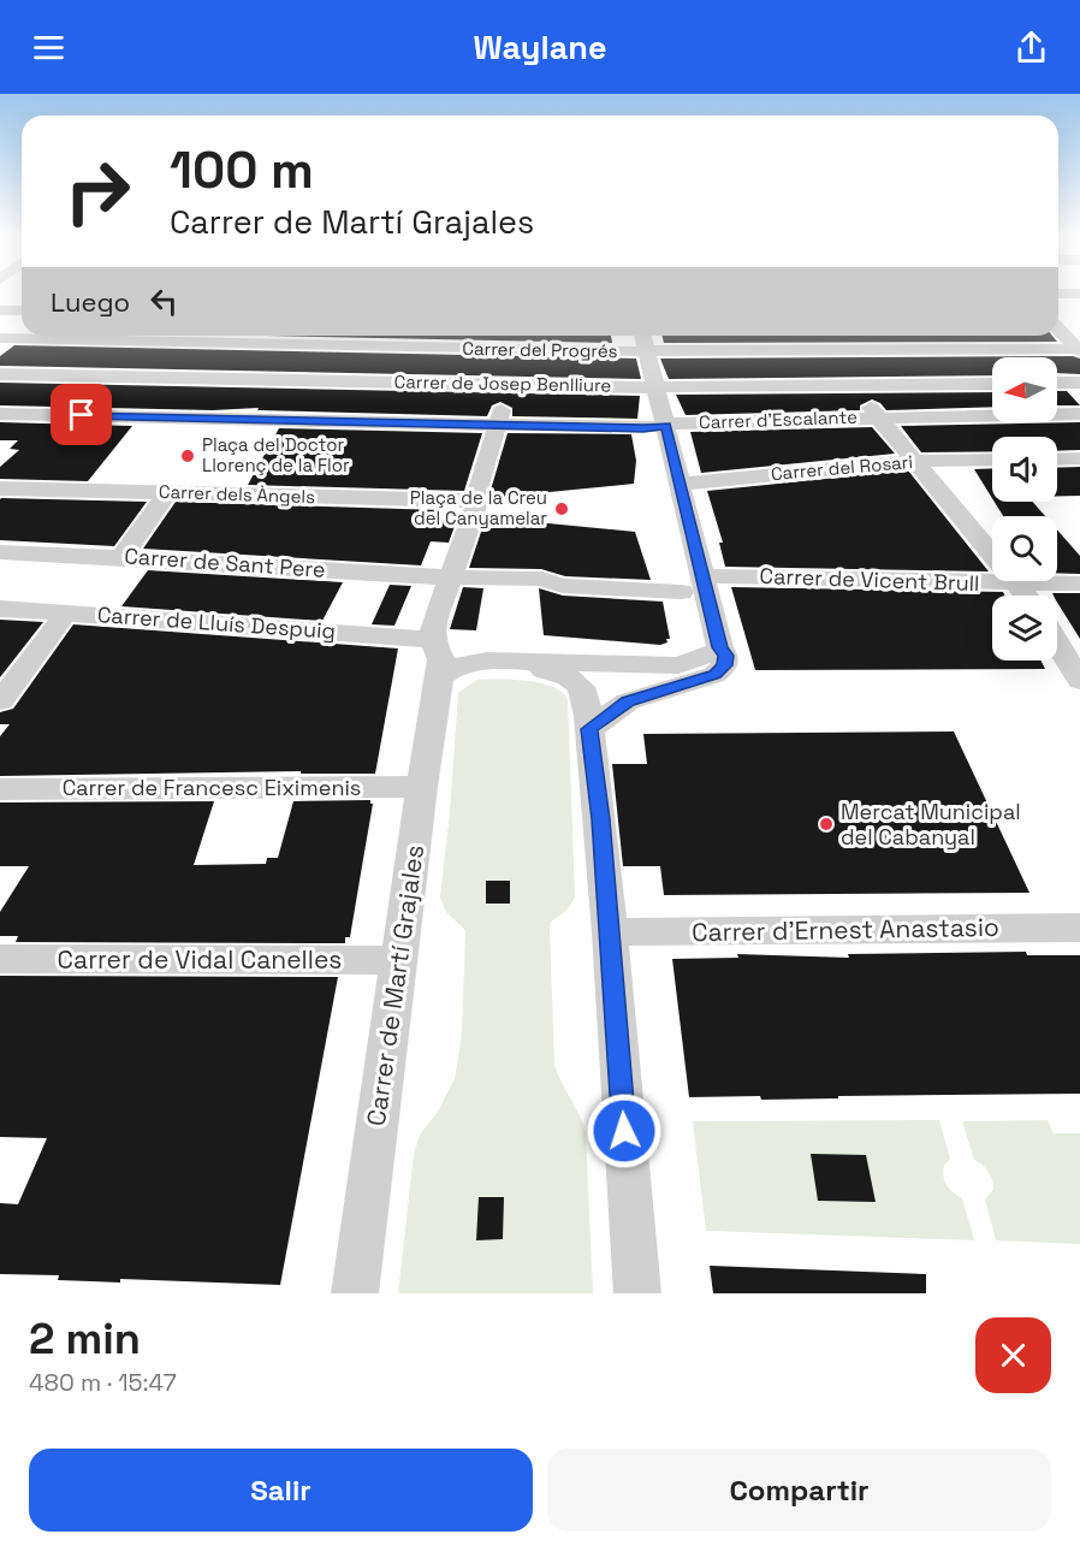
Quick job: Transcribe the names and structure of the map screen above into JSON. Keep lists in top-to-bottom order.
{
  "streets": {
    "street": [
      "Carrer del Progrés",
      "Carrer de Josep Benlliure",
      "Carrer d'Escalante",
      "Carrer del Rosari",
      "Carrer dels Àngels",
      "Carrer de Sant Pere",
      "Carrer de Vicent Brull",
      "Carrer de Lluís Despuig",
      "Carrer de Francesc Eiximenis",
      "Carrer d'Ernest Anastasio",
      "Carrer de Vidal Canelles",
      "Carrer de Martí Grajales"
    ]
  },
  "crossings": [
    ["Carrer de Lluís Despuig", "Carrer de Martí Grajales"],
    ["Carrer de Francesc Eiximenis", "Carrer de Martí Grajales"],
    ["Carrer de Vidal Canelles", "Carrer de Martí Grajales"]
  ],
  "places": ["Plaça del Doctor Llorenç de la Flor", "Plaça de la Creu del Canyamelar", "Mercat Municipal del Cabanyal"],
  "north": "left",
  "page": {
    "header": "Waylane",
    "turn": ["100 m", "Carrer de Martí Grajales"],
    "then": "Luego",
    "heading": ["2 min", "480 m · 15:47"],
    "buttons": ["Salir", "Compartir"]
  }
}
